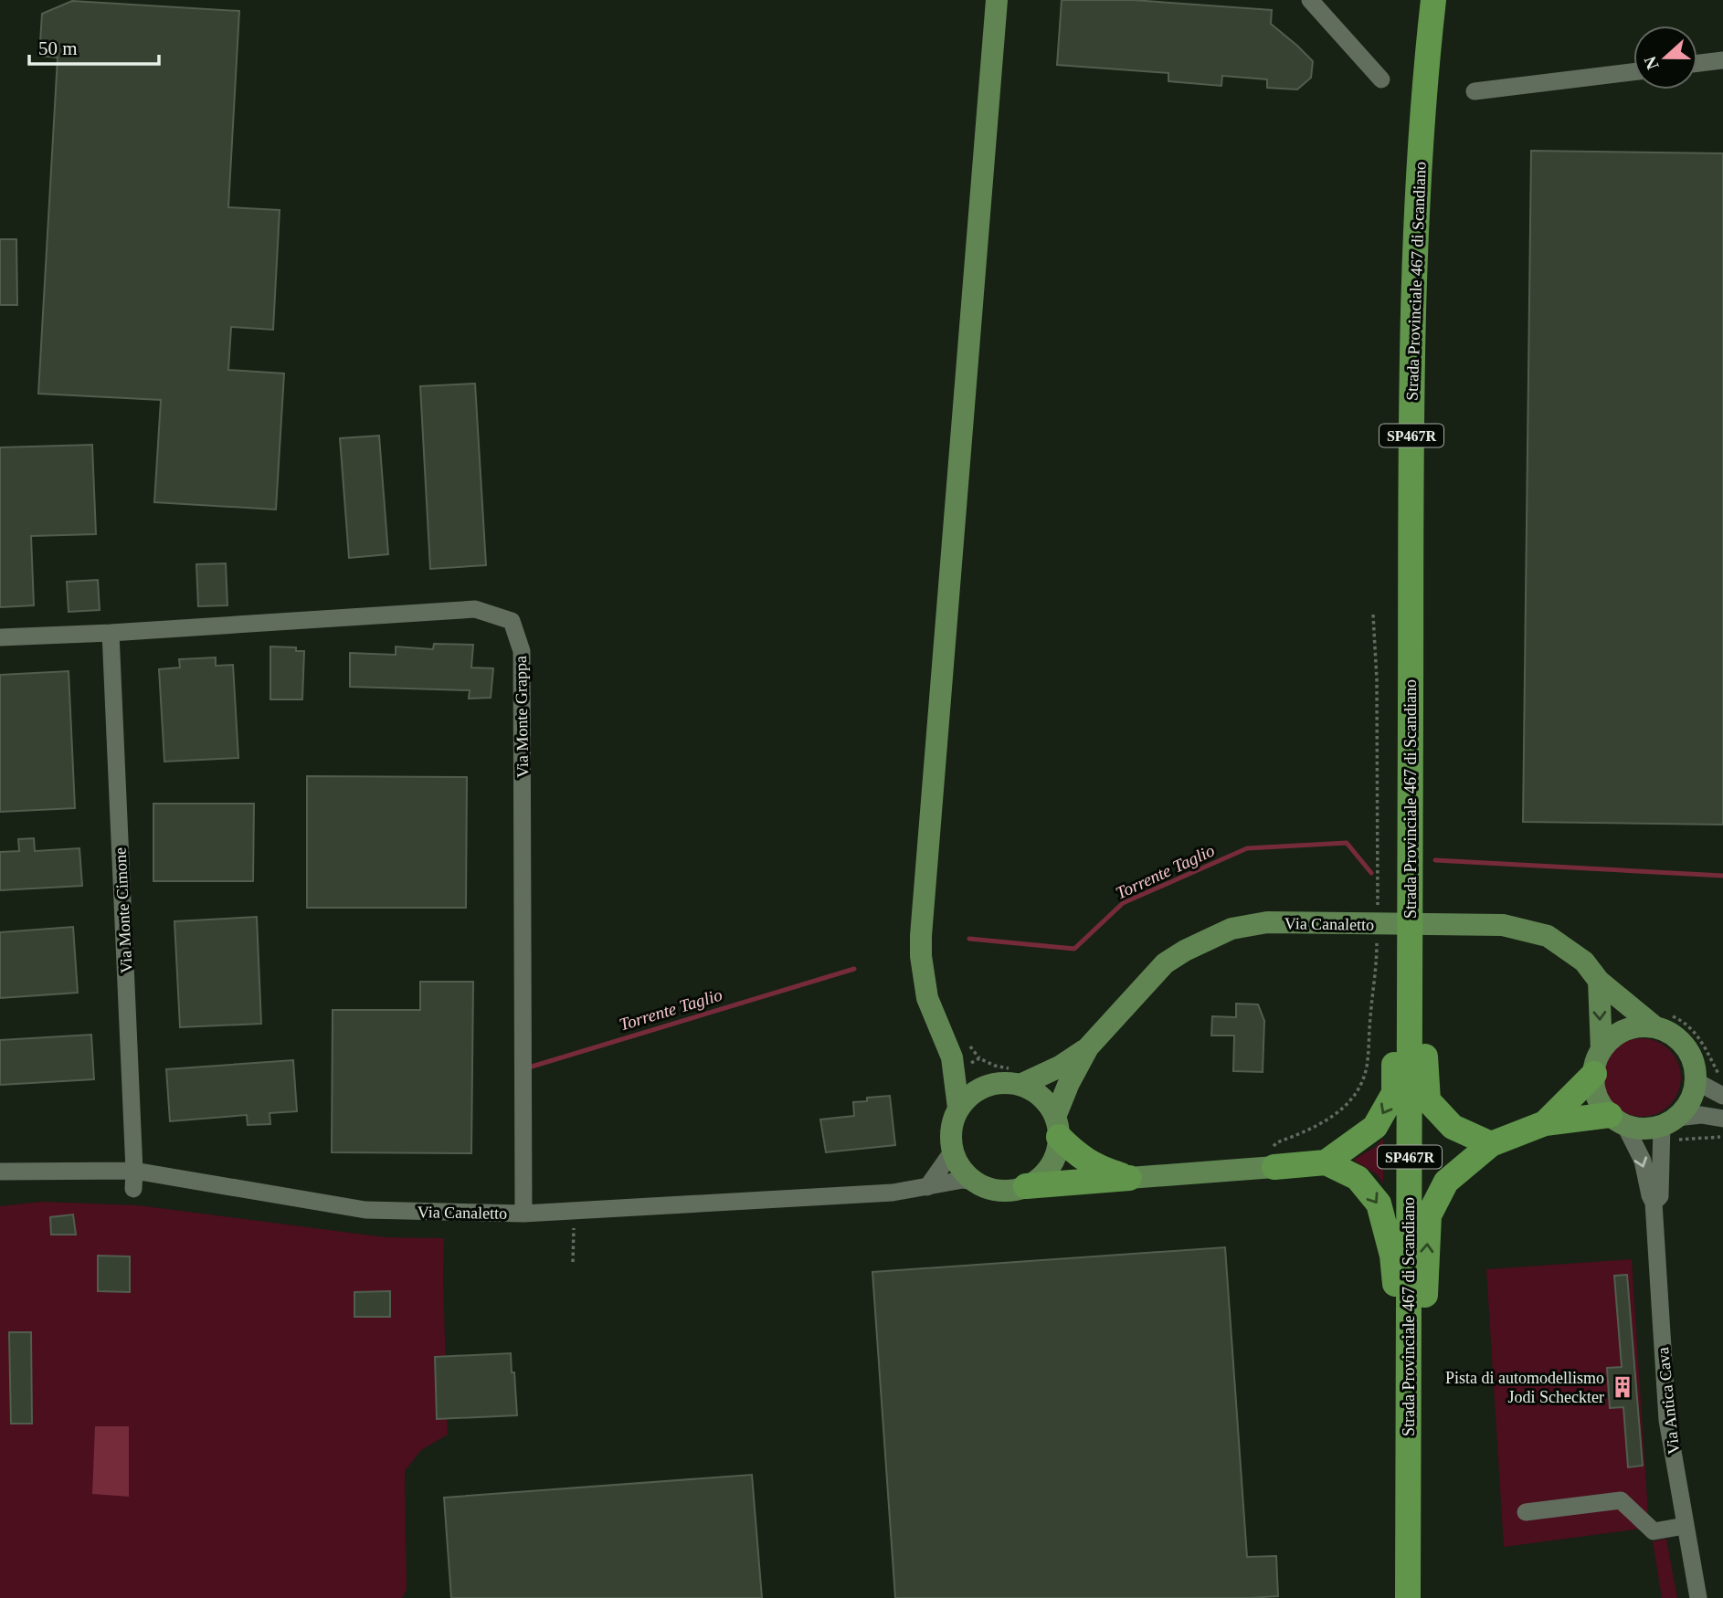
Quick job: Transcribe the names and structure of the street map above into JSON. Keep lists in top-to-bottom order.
{
  "streets": {
    "highway": ["Strada Provinciale 467 di Scandiano", "SP467R"],
    "main road": ["Via Canaletto"],
    "street": ["Via Monte Grappa", "Via Monte Cimone", "Via Antica Cava"]
  },
  "crossings": [
    ["Via Monte Grappa", "Via Monte Cimone"],
    ["Via Monte Grappa", "Via Canaletto"],
    ["Via Monte Cimone", "Via Canaletto"],
    ["Via Canaletto", "Via Antica Cava"]
  ],
  "water": ["Torrente Taglio"],
  "places": {
    "building": ["Pista di automodellismo Jodi Scheckter"]
  },
  "scale_bar": "50 m",
  "north": "left"
}
